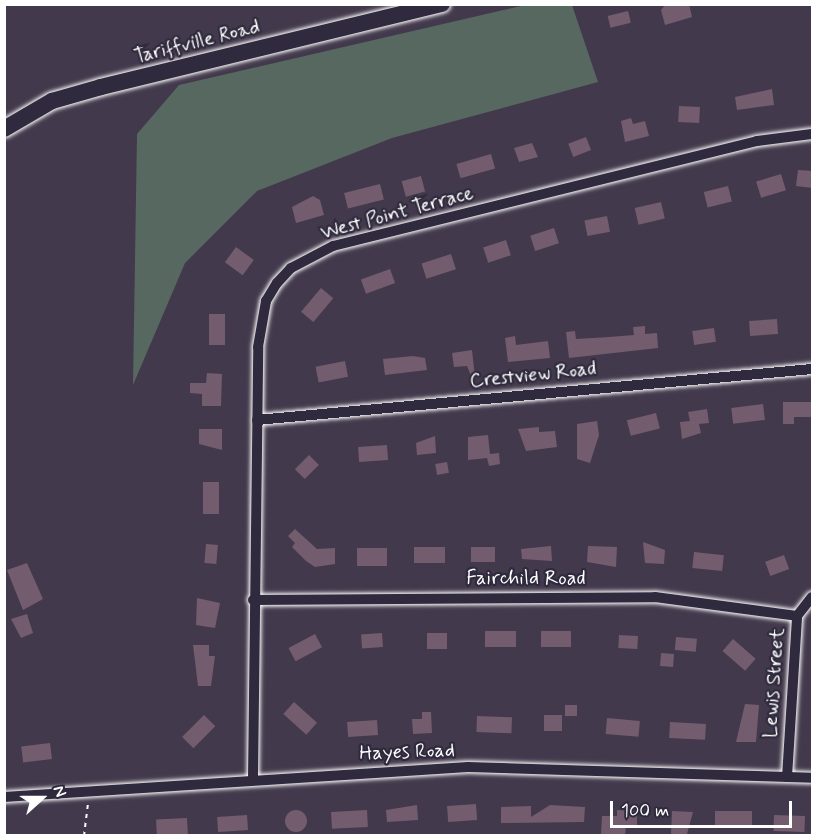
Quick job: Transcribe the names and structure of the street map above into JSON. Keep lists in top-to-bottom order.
{
  "streets": {
    "main road": ["Tariffville Road"],
    "street": [
      "West Point Terrace",
      "Crestview Road",
      "Fairchild Road",
      "Lewis Street",
      "Hayes Road"
    ]
  },
  "crossings": [
    ["West Point Terrace", "Crestview Road"],
    ["West Point Terrace", "Fairchild Road"],
    ["West Point Terrace", "Hayes Road"],
    ["Fairchild Road", "Lewis Street"],
    ["Lewis Street", "Hayes Road"]
  ],
  "scale_bar": "100 m",
  "north": "right"
}
